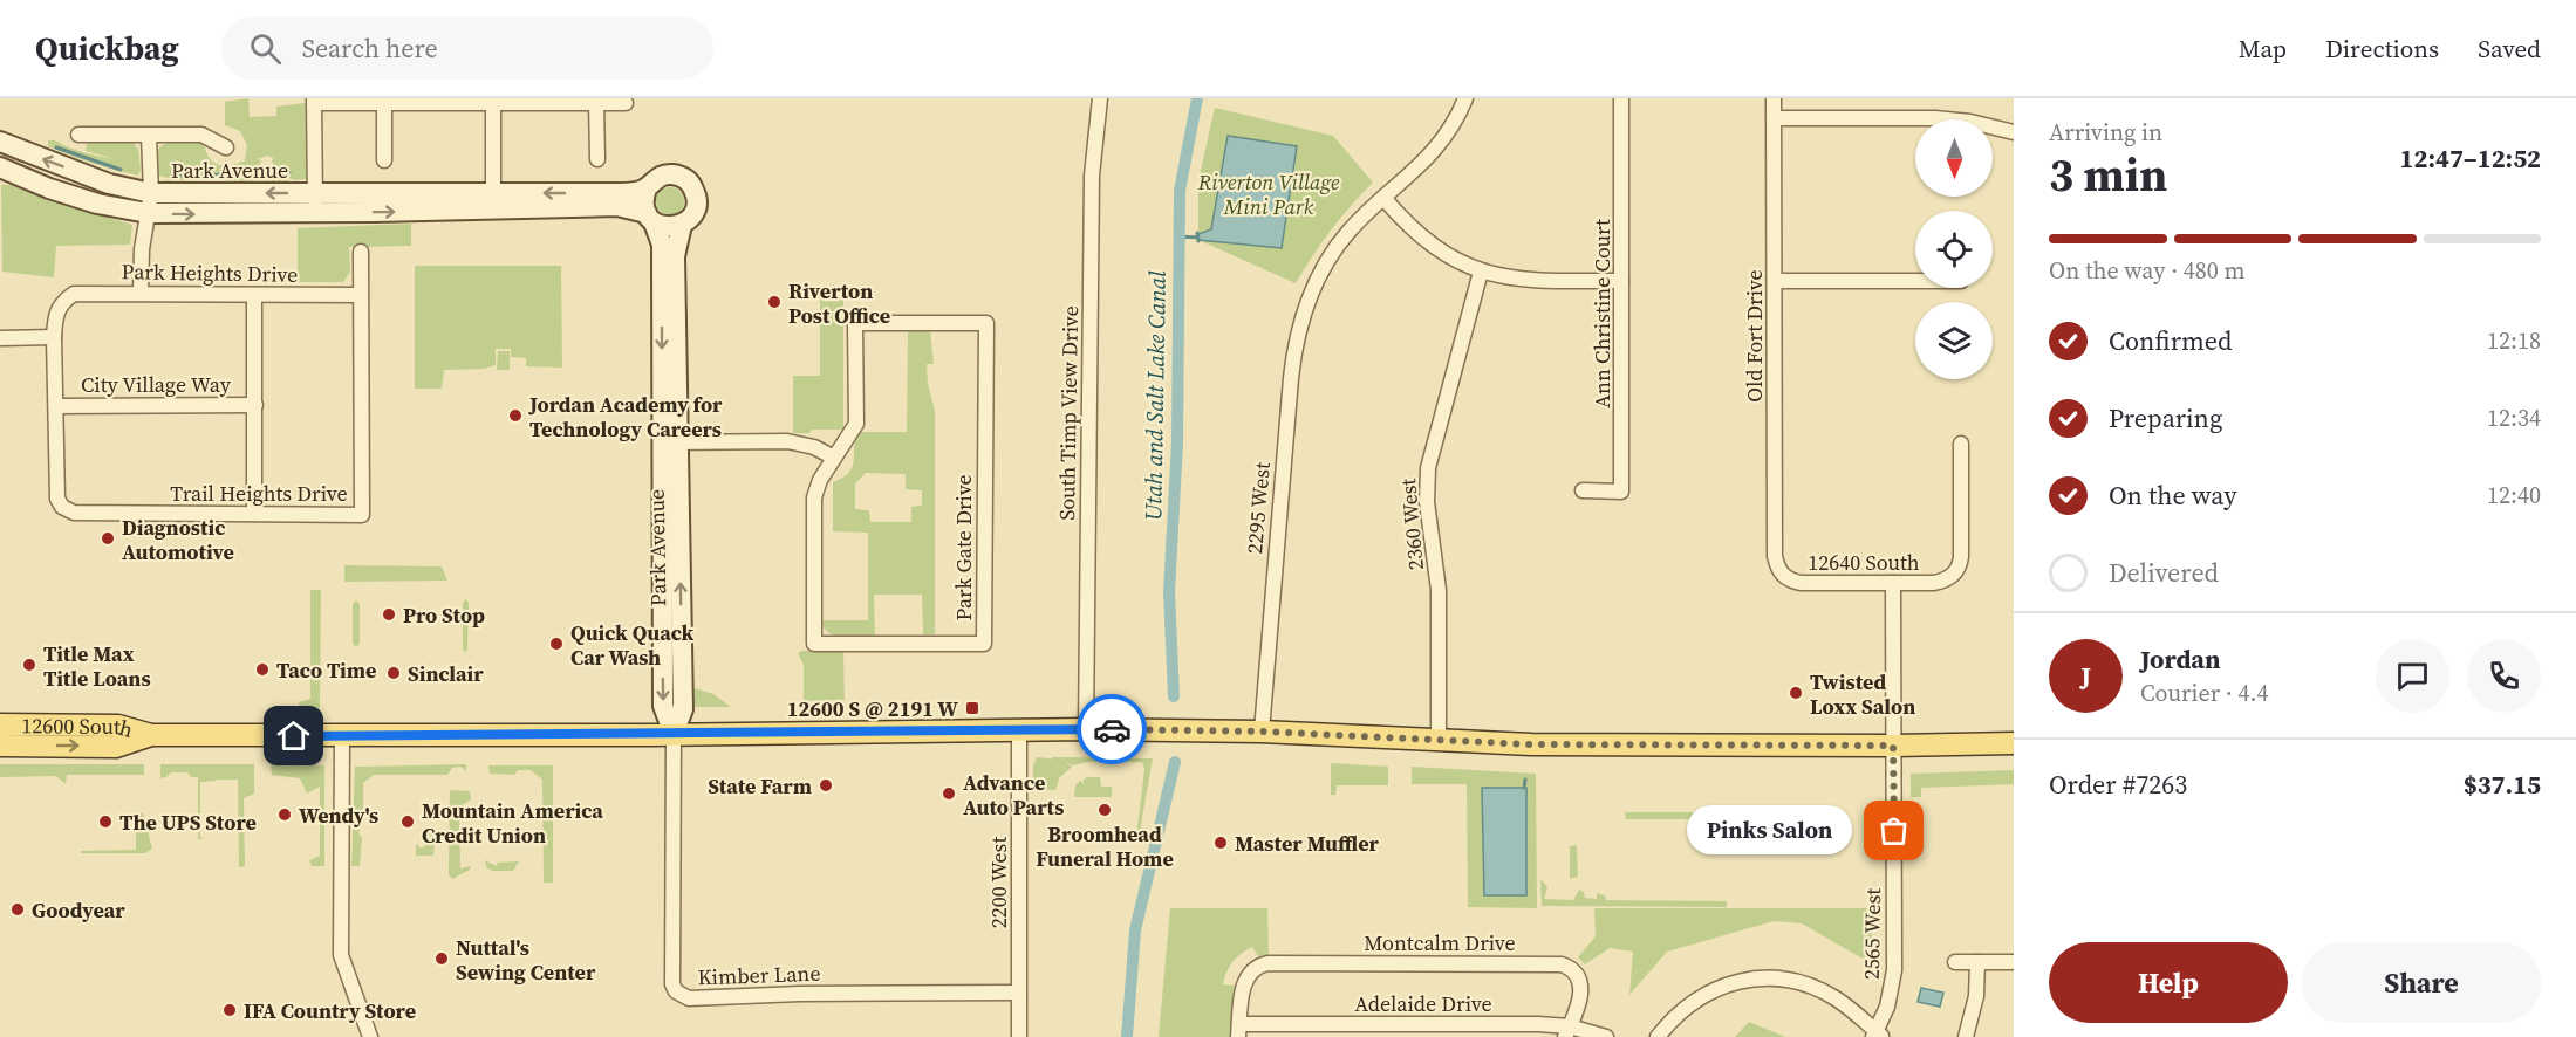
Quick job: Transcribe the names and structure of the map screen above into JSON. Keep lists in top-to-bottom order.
{
  "streets": {
    "main road": ["12600 South"],
    "street": [
      "Park Avenue",
      "Park Heights Drive",
      "Ann Christine Court",
      "Old Fort Drive",
      "City Village Way",
      "South Timp View Drive",
      "Trail Heights Drive",
      "2295 West",
      "2360 West",
      "Park Gate Drive",
      "12640 South",
      "2200 West",
      "2565 West",
      "Montcalm Drive",
      "Kimber Lane",
      "Adelaide Drive"
    ]
  },
  "crossings": [
    ["Park Avenue", "12600 South"],
    ["Park Avenue", "Kimber Lane"],
    ["Park Heights Drive", "Trail Heights Drive"],
    ["Old Fort Drive", "12640 South"],
    ["City Village Way", "Trail Heights Drive"],
    ["South Timp View Drive", "12600 South"],
    ["2295 West", "12600 South"],
    ["2360 West", "12600 South"],
    ["12640 South", "2565 West"],
    ["12600 South", "2200 West"],
    ["12600 South", "2565 West"],
    ["12600 South", "Kimber Lane"],
    ["2200 West", "Kimber Lane"],
    ["Montcalm Drive", "Adelaide Drive"]
  ],
  "water": ["Utah and Salt Lake Canal"],
  "parks": ["Riverton Village Mini Park"],
  "places": {
    "other": [
      "Riverton Post Office",
      "Jordan Academy for Technology Careers",
      "Diagnostic Automotive",
      "Pro Stop",
      "Quick Quack Car Wash",
      "Title Max Title Loans",
      "Taco Time",
      "Sinclair",
      "Twisted Loxx Salon",
      "State Farm",
      "Advance Auto Parts",
      "Broomhead Funeral Home",
      "Wendy's",
      "The UPS Store",
      "Mountain America Credit Union",
      "Pinks Salon",
      "Master Muffler",
      "Goodyear",
      "Nuttal's Sewing Center",
      "IFA Country Store"
    ],
    "transit": ["12600 S @ 2191 W"]
  },
  "north": "bottom",
  "page": {
    "header": "Quickbag",
    "search": "Search here",
    "nav": ["Map", "Directions", "Saved"],
    "heading": ["3 min", "Arriving in", "12:47–12:52"],
    "panel": [
      "Jordan",
      "Courier · 4.4",
      "Order #7263",
      "$37.15"
    ],
    "bar": "On the way · 480 m",
    "list": [
      ["Confirmed", "12:18"],
      ["Preparing", "12:34"],
      ["On the way", "12:40"],
      "Delivered"
    ],
    "round": "J",
    "bubble": "Pinks Salon",
    "buttons": ["Help", "Share"]
  }
}
